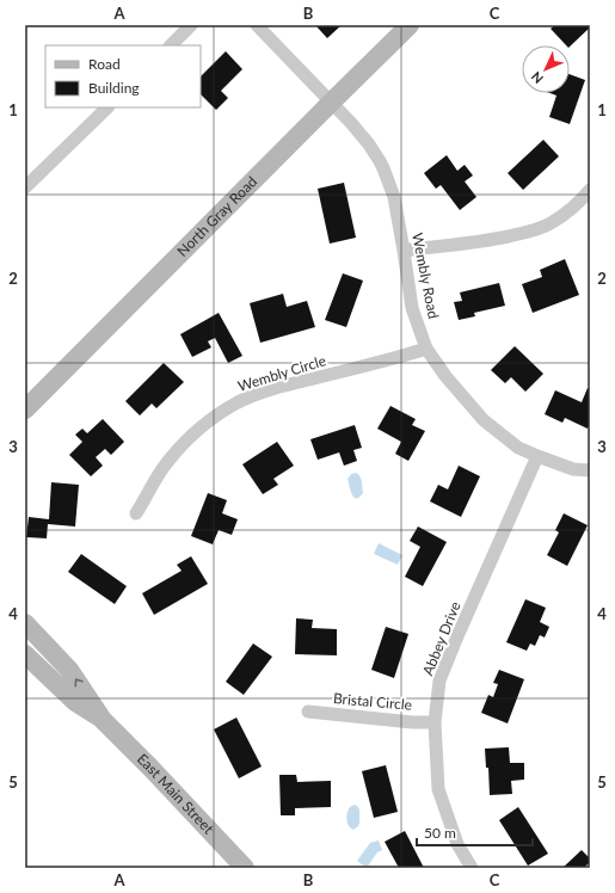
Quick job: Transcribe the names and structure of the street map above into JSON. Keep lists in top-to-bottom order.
{
  "streets": {
    "street": [
      "North Gray Road",
      "Wembly Road",
      "Wembly Circle",
      "Abbey Drive",
      "Bristal Circle",
      "East Main Street"
    ]
  },
  "crossings": [
    ["North Gray Road", "Wembly Road"],
    ["Wembly Road", "Wembly Circle"],
    ["Wembly Road", "Abbey Drive"],
    ["Abbey Drive", "Bristal Circle"]
  ],
  "legend": ["Road", "Building"],
  "scale_bar": "50 m",
  "north": "bottom left",
  "grid": {
    "columns": ["A", "B", "C"],
    "rows": [
      "1",
      "2",
      "3",
      "4",
      "5"
    ]
  }
}
